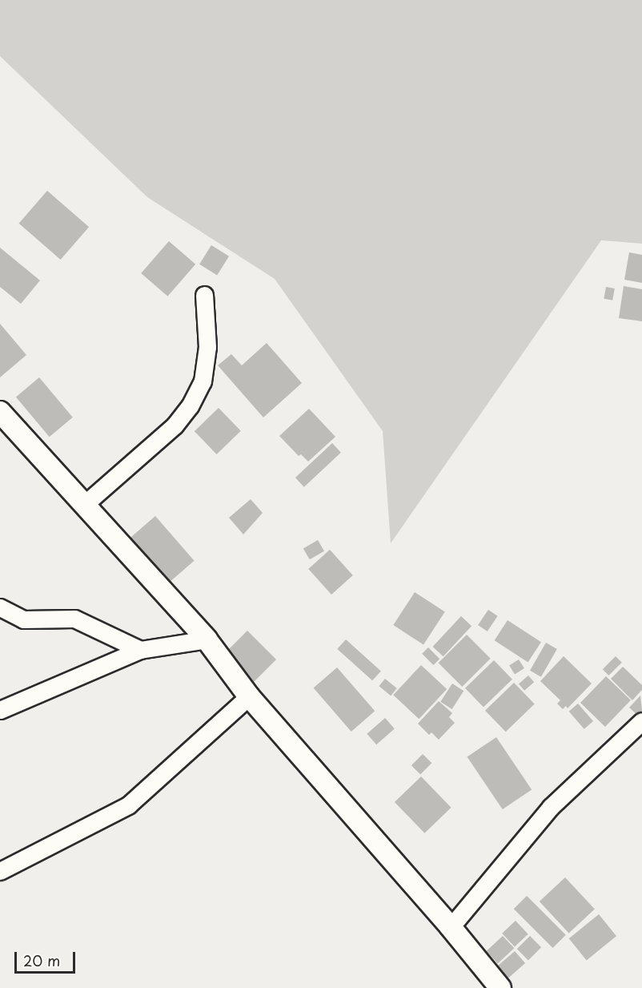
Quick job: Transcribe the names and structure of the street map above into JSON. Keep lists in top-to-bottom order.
{
  "scale_bar": "20 m"
}
